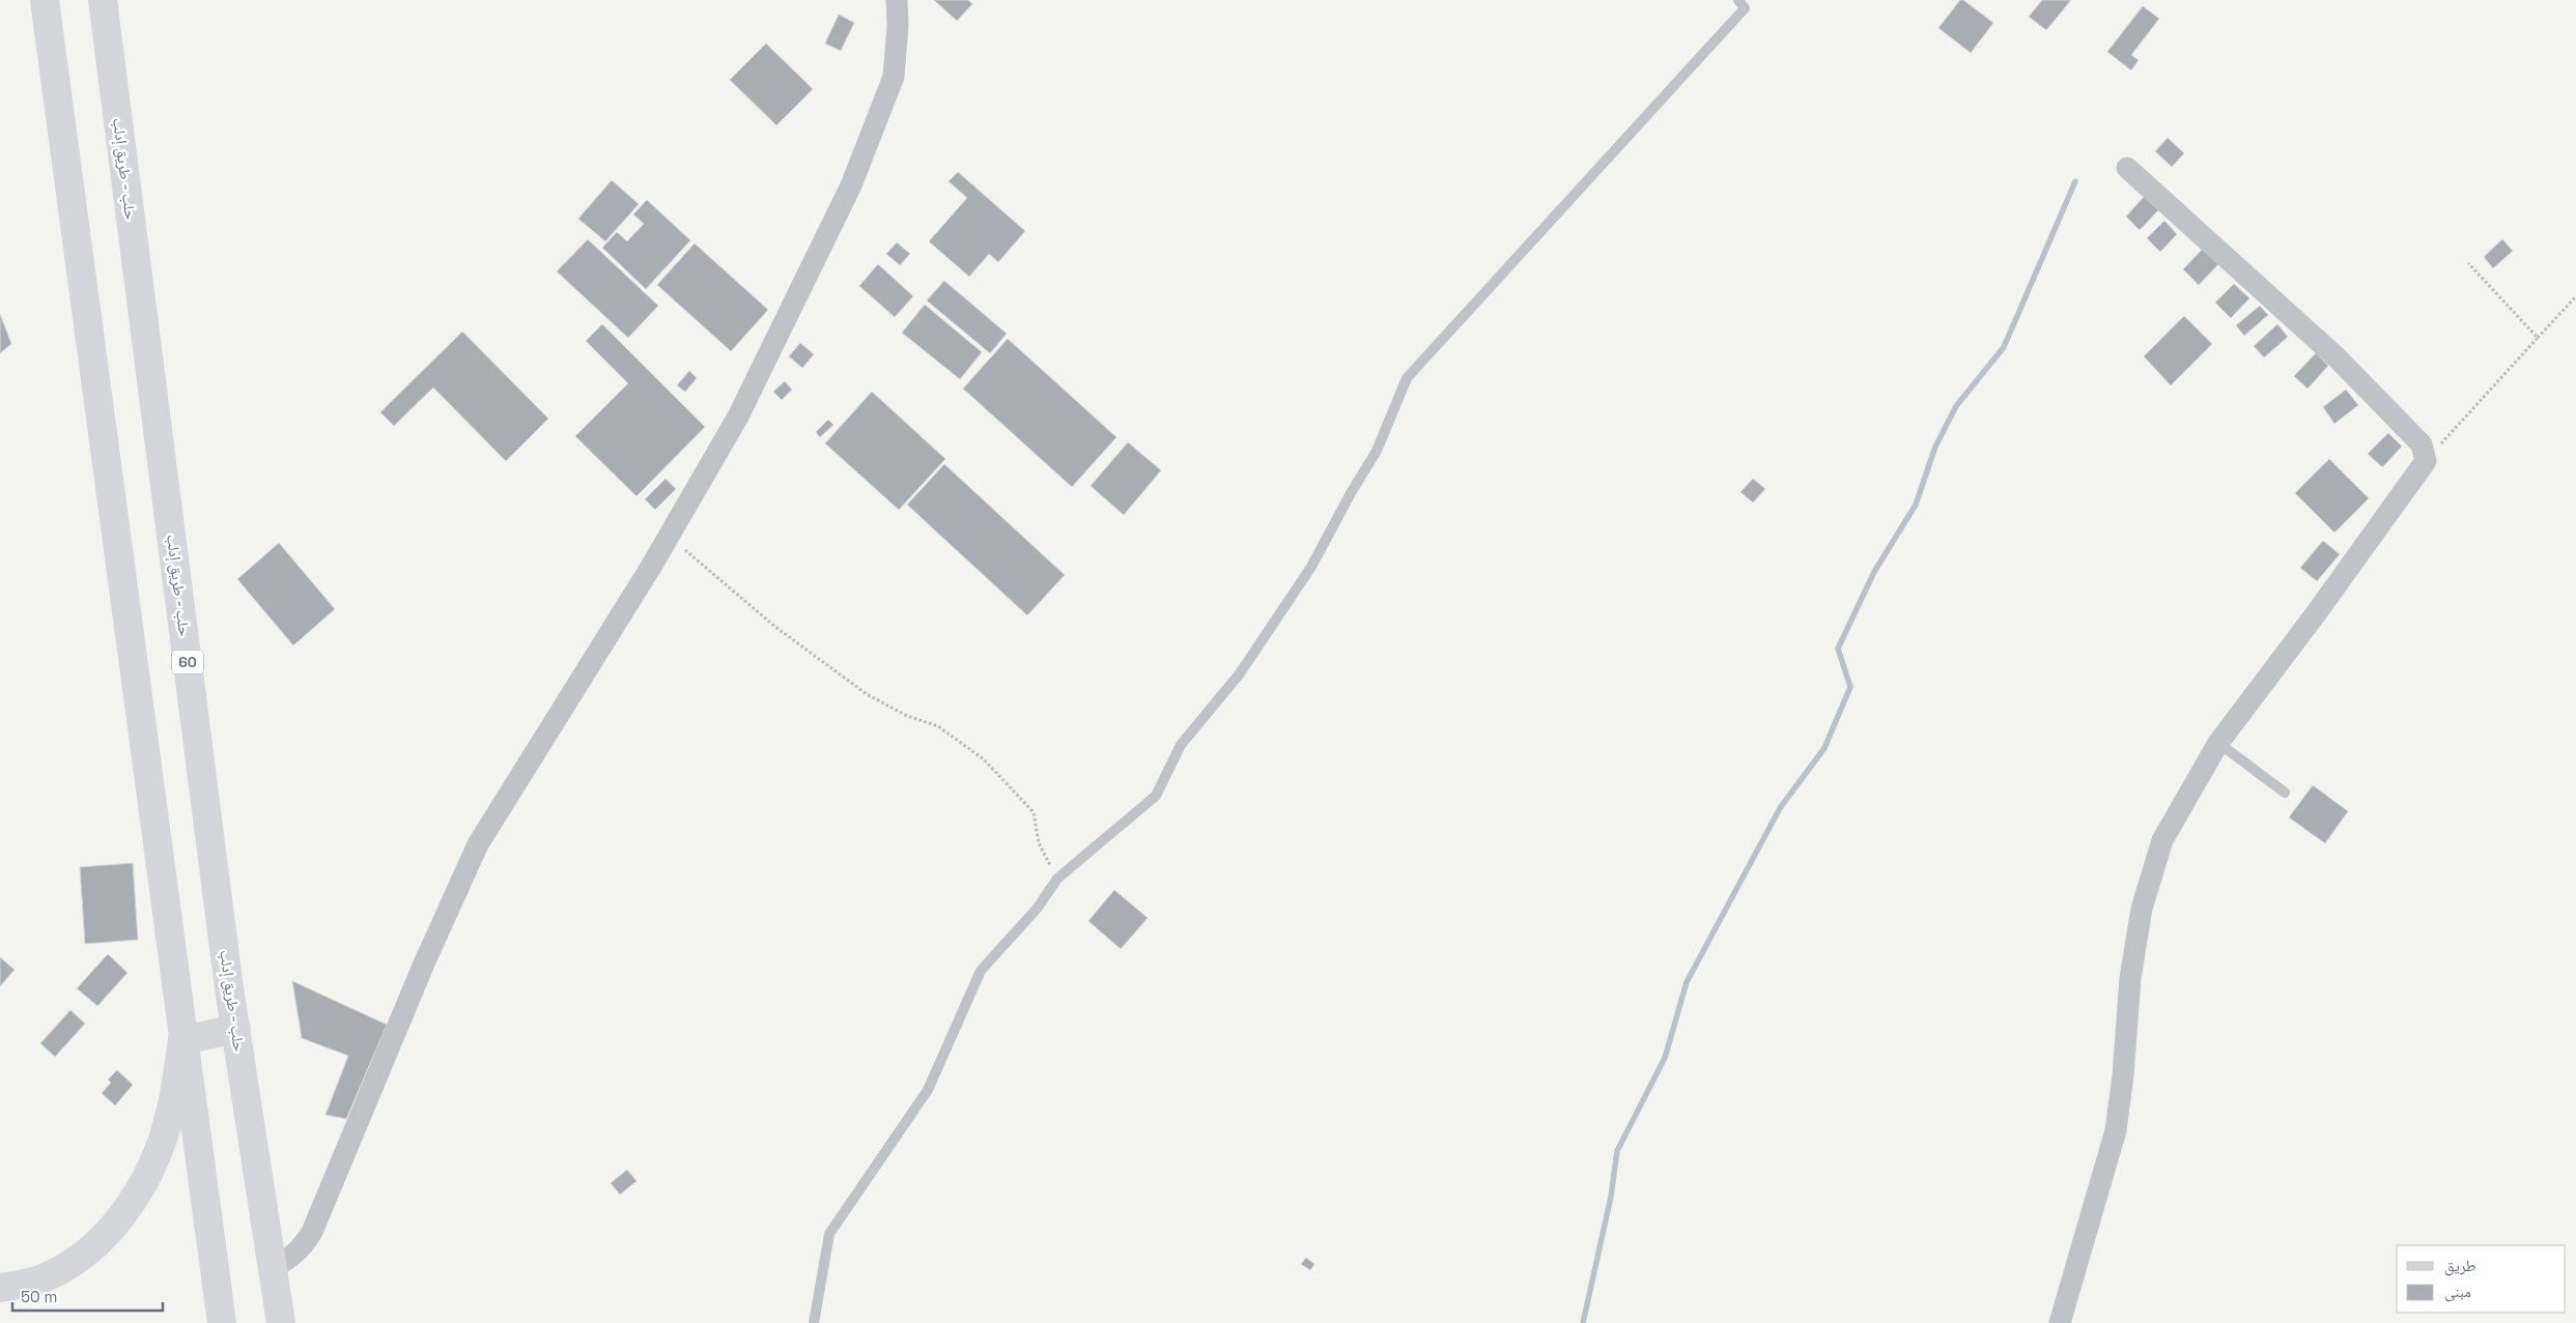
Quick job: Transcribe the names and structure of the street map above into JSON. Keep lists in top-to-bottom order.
{
  "streets": {
    "main road": ["حلب - طريق إدلب", "60"]
  },
  "legend": ["طريق", "مبنى"],
  "scale_bar": "50 m"
}
